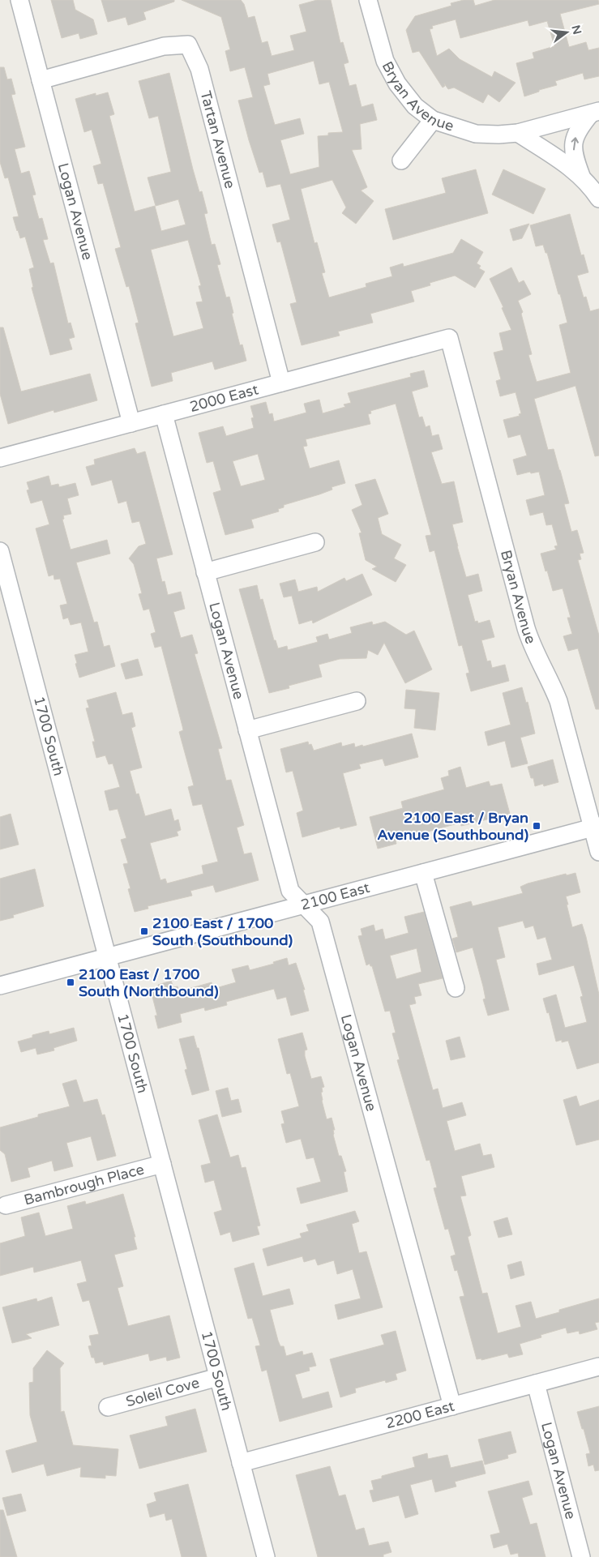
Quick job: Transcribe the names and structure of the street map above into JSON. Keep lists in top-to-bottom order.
{
  "streets": {
    "street": [
      "Bryan Avenue",
      "Tartan Avenue",
      "Logan Avenue",
      "2000 East",
      "1700 South",
      "2100 East",
      "Bambrough Place",
      "Soleil Cove",
      "2200 East"
    ]
  },
  "crossings": [
    ["Bryan Avenue", "2000 East"],
    ["Bryan Avenue", "2100 East"],
    ["Tartan Avenue", "Logan Avenue"],
    ["Tartan Avenue", "2000 East"],
    ["Logan Avenue", "2000 East"],
    ["Logan Avenue", "2100 East"],
    ["Logan Avenue", "2200 East"],
    ["1700 South", "2100 East"],
    ["1700 South", "Bambrough Place"],
    ["1700 South", "Soleil Cove"],
    ["1700 South", "2200 East"]
  ],
  "places": {
    "transit": ["2100 East / Bryan Avenue (Southbound)", "2100 East / 1700 South (Southbound)", "2100 East / 1700 South (Northbound)"]
  },
  "north": "right"
}
